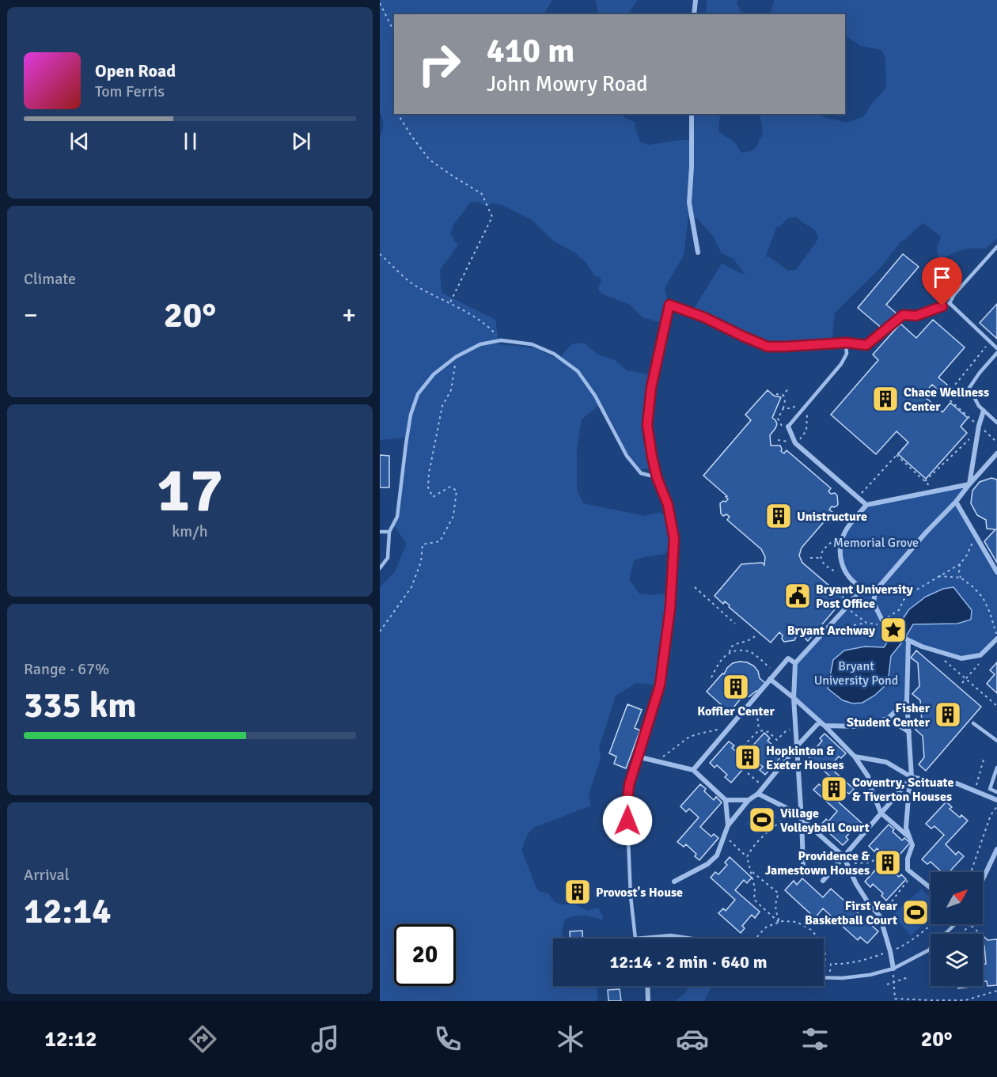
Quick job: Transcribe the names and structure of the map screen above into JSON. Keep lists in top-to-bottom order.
{
  "parks": ["Memorial Grove", "Bryant University Pond"],
  "places": {
    "building": [
      "Chace Wellness Center",
      "Unistructure",
      "Koffler Center",
      "Fisher Student Center",
      "Hopkinton & Exeter Houses",
      "Coventry, Scituate & Tiverton Houses",
      "Providence & Jamestown Houses",
      "Provost's House"
    ],
    "public building": ["Bryant University Post Office"],
    "place": ["Bryant Archway"],
    "sports": ["Village Volleyball Court", "First Year Basketball Court"]
  },
  "north": "top right",
  "page": {
    "turn": ["410 m", "John Mowry Road"],
    "song": ["Open Road", "Tom Ferris"],
    "tile": [
      "Climate",
      ["17", "km/h"],
      ["Range · 67%", "335 km"],
      ["Arrival", "12:14"]
    ],
    "heat": ["−", "20°", "+"],
    "limit": "20",
    "trip": "12:14 · 2 min · 640 m",
    "tabs": ["12:12", "20°"]
  }
}
